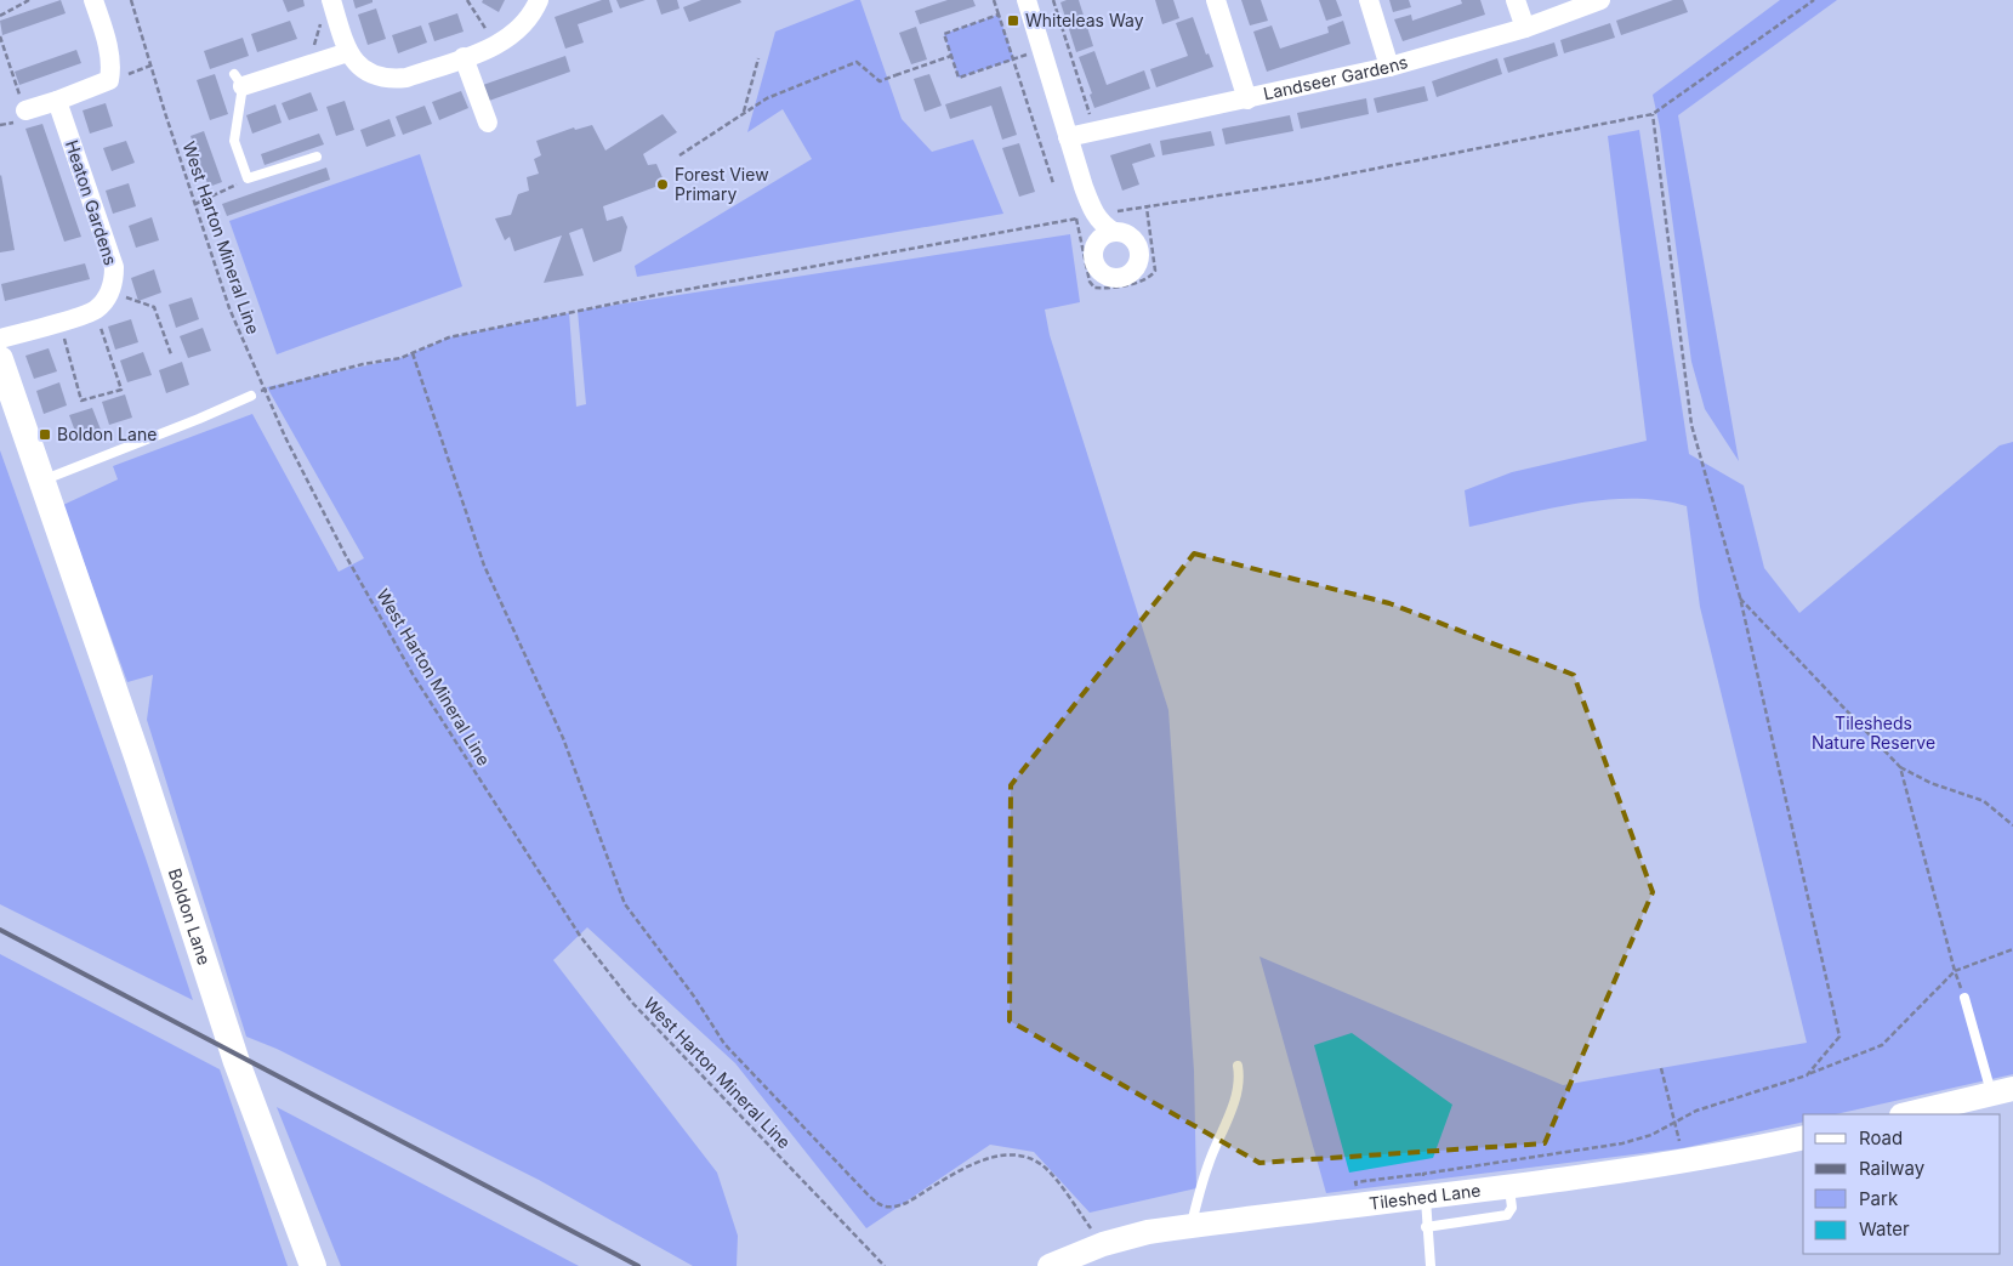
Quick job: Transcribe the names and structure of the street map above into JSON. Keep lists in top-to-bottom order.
{
  "streets": {
    "main road": ["Boldon Lane"],
    "street": ["Landseer Gardens", "Heaton Gardens", "Tileshed Lane"],
    "path": ["West Harton Mineral Line"]
  },
  "parks": ["Tilesheds Nature Reserve"],
  "places": {
    "transit": ["Whiteleas Way", "Boldon Lane"],
    "other": ["Forest View Primary"]
  },
  "legend": [
    "Road",
    "Railway",
    "Park",
    "Water"
  ]
}
